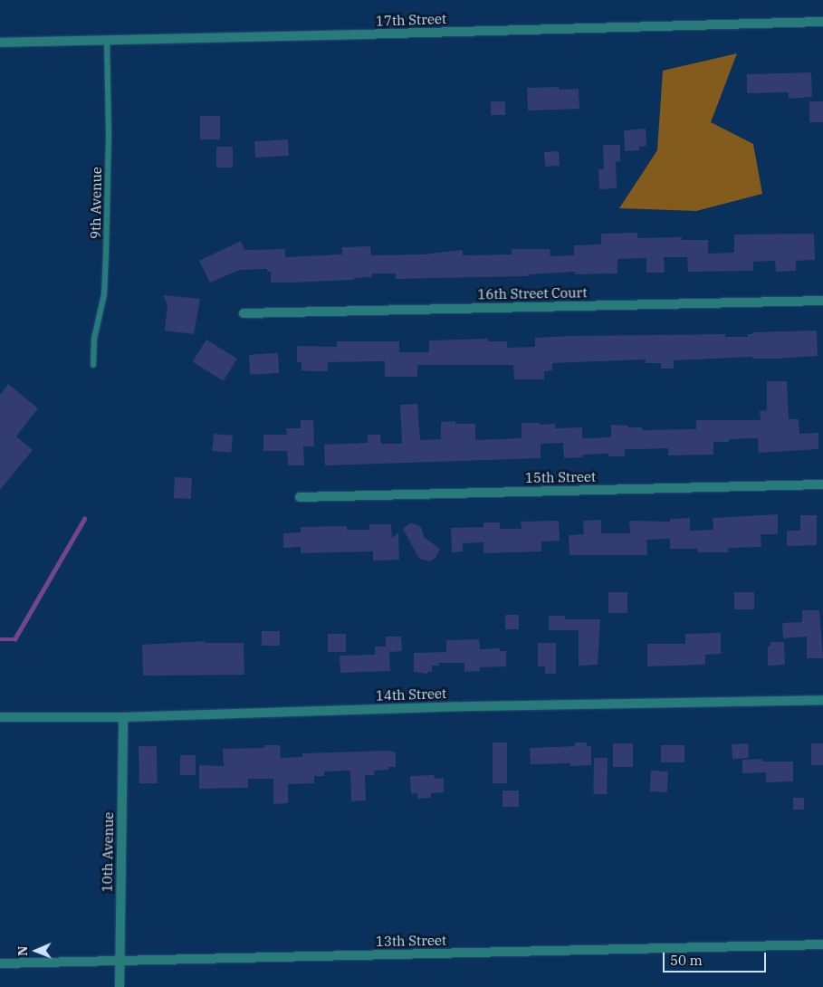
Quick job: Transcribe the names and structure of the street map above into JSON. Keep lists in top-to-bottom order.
{
  "streets": {
    "street": [
      "17th Street",
      "16th Street Court",
      "15th Street",
      "14th Street",
      "10th Avenue",
      "13th Street"
    ],
    "lane": ["9th Avenue"]
  },
  "crossings": [
    ["17th Street", "9th Avenue"],
    ["14th Street", "10th Avenue"],
    ["10th Avenue", "13th Street"]
  ],
  "scale_bar": "50 m",
  "north": "left"
}
